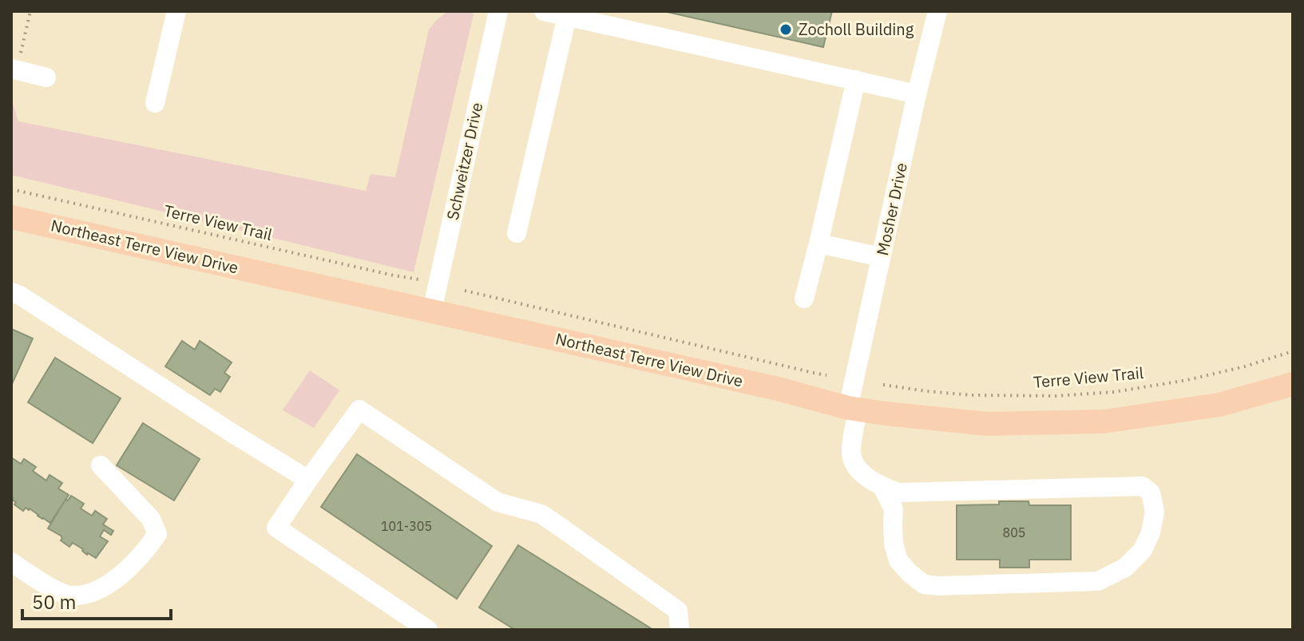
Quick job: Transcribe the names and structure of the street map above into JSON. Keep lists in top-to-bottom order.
{
  "streets": {
    "main road": ["Northeast Terre View Drive"],
    "street": ["Schweitzer Drive", "Mosher Drive"],
    "path": ["Terre View Trail"]
  },
  "crossings": [
    ["Schweitzer Drive", "Northeast Terre View Drive"],
    ["Mosher Drive", "Northeast Terre View Drive"]
  ],
  "places": ["Zocholl Building"],
  "house_numbers": ["101-305", "805"],
  "scale_bar": "50 m"
}
